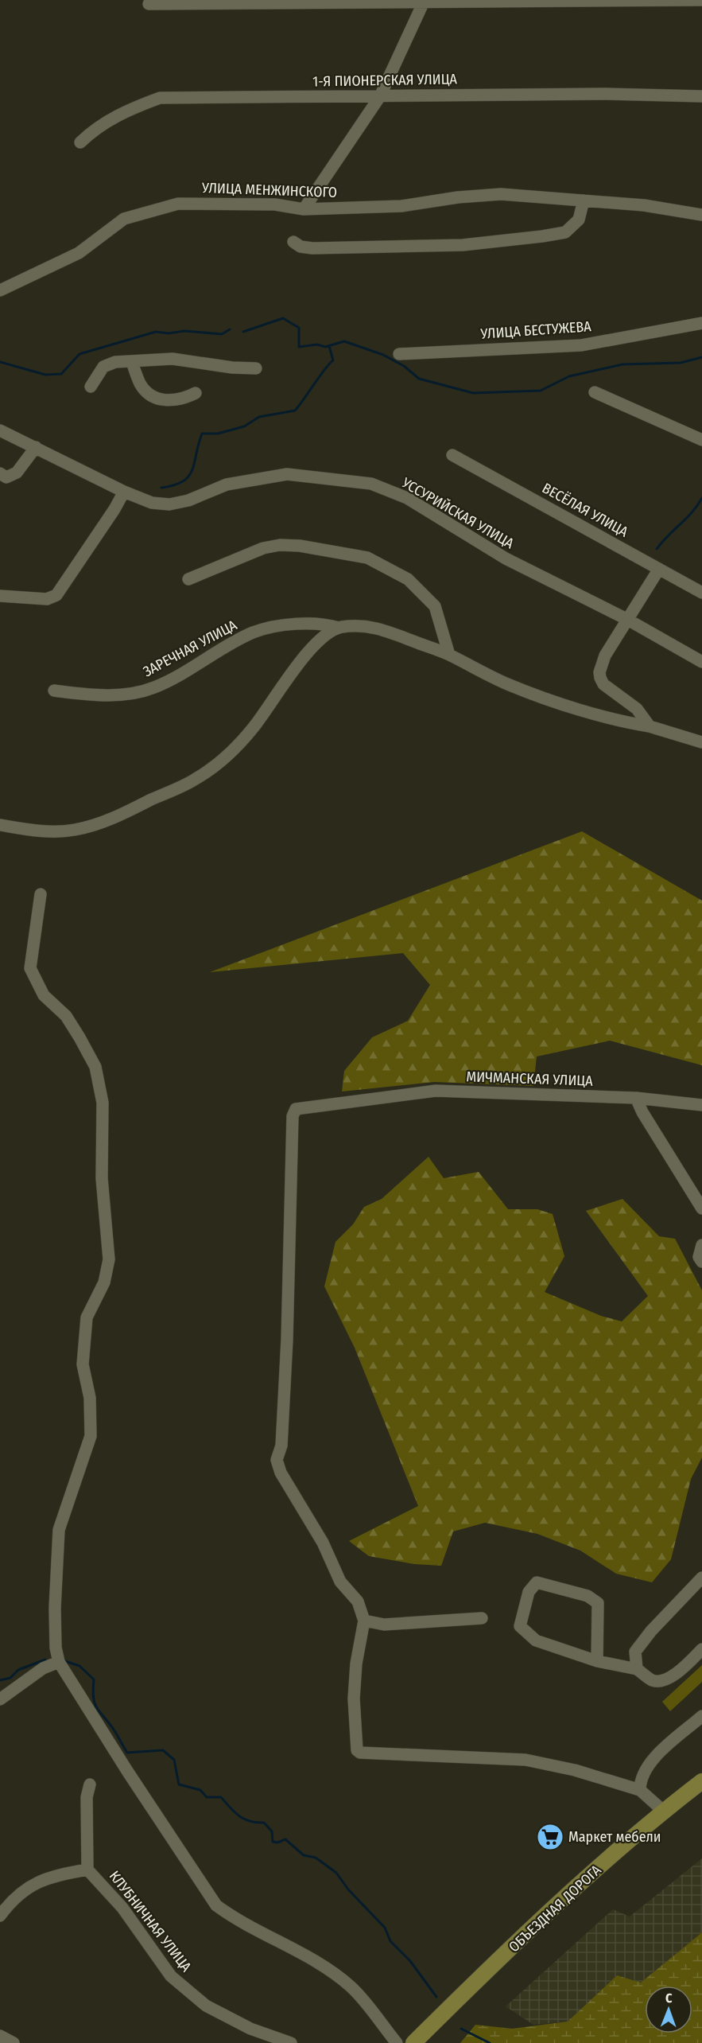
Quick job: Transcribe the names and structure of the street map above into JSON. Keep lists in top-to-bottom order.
{
  "streets": {
    "main road": ["ОБЪЕЗДНАЯ ДОРОГА"],
    "street": [
      "1-Я ПИОНЕРСКАЯ УЛИЦА",
      "УЛИЦА МЕНЖИНСКОГО",
      "УЛИЦА БЕСТУЖЕВА",
      "ВЕСЁЛАЯ УЛИЦА",
      "УССУРИЙСКАЯ УЛИЦА",
      "ЗАРЕЧНАЯ УЛИЦА",
      "МИЧМАНСКАЯ УЛИЦА",
      "КЛУБНИЧНАЯ УЛИЦА"
    ]
  },
  "places": {
    "supermarket": ["Маркет мебели"]
  },
  "north": "top"
}
